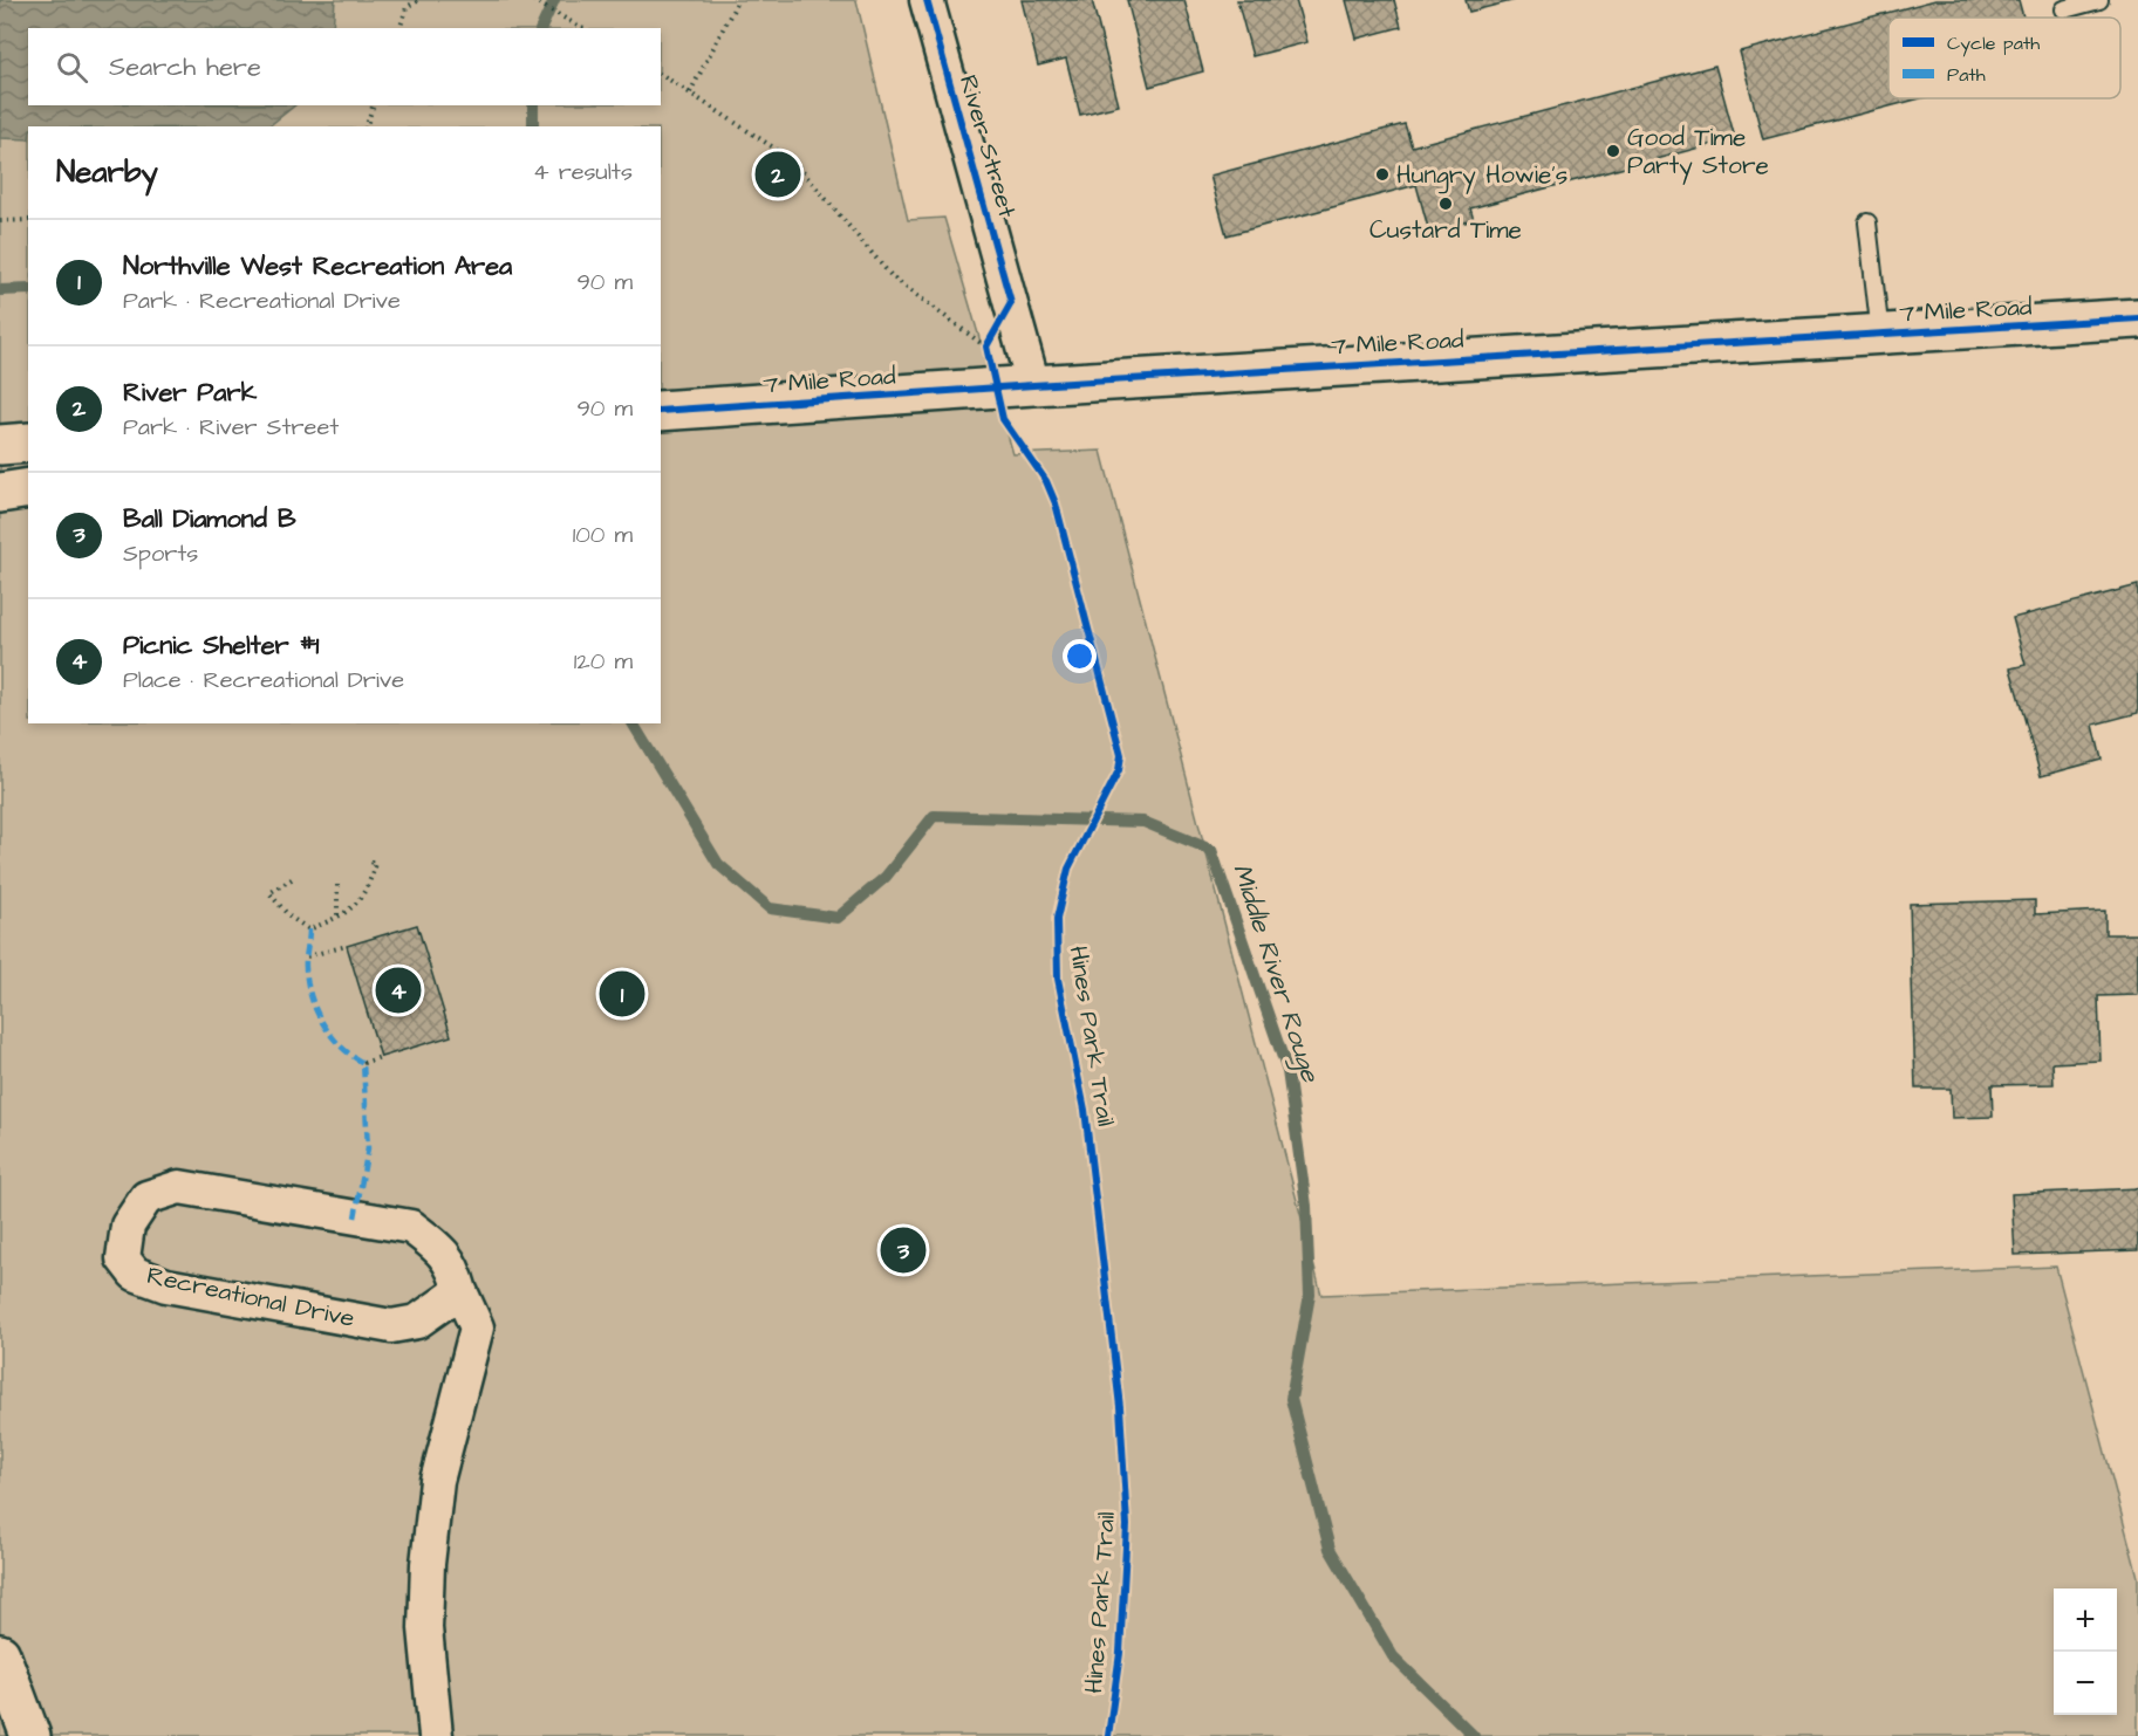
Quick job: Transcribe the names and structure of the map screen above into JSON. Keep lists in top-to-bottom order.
{
  "streets": {
    "street": ["River Street", "7 Mile Road", "Recreational Drive"],
    "cycle path": ["Hines Park Trail"]
  },
  "crossings": [
    ["River Street", "7 Mile Road"]
  ],
  "water": ["Middle River Rouge"],
  "places": ["Good Time Party Store", "Hungry Howie's", "Custard Time"],
  "legend": ["Cycle path", "Path"],
  "page": {
    "search": "Search here",
    "heading": ["Nearby", "4 results"],
    "pins": [
      "2",
      "4",
      "1",
      "3"
    ],
    "list": [
      {
        "mark": "1",
        "name": "Northville West Recreation Area",
        "note": "Park · Recreational Drive",
        "value": "90 m"
      },
      {
        "mark": "2",
        "name": "River Park",
        "note": "Park · River Street",
        "value": "90 m"
      },
      {
        "mark": "3",
        "name": "Ball Diamond B",
        "note": "Sports",
        "value": "100 m"
      },
      {
        "mark": "4",
        "name": "Picnic Shelter #1",
        "note": "Place · Recreational Drive",
        "value": "120 m"
      }
    ],
    "map_buttons": ["+", "−"]
  }
}
